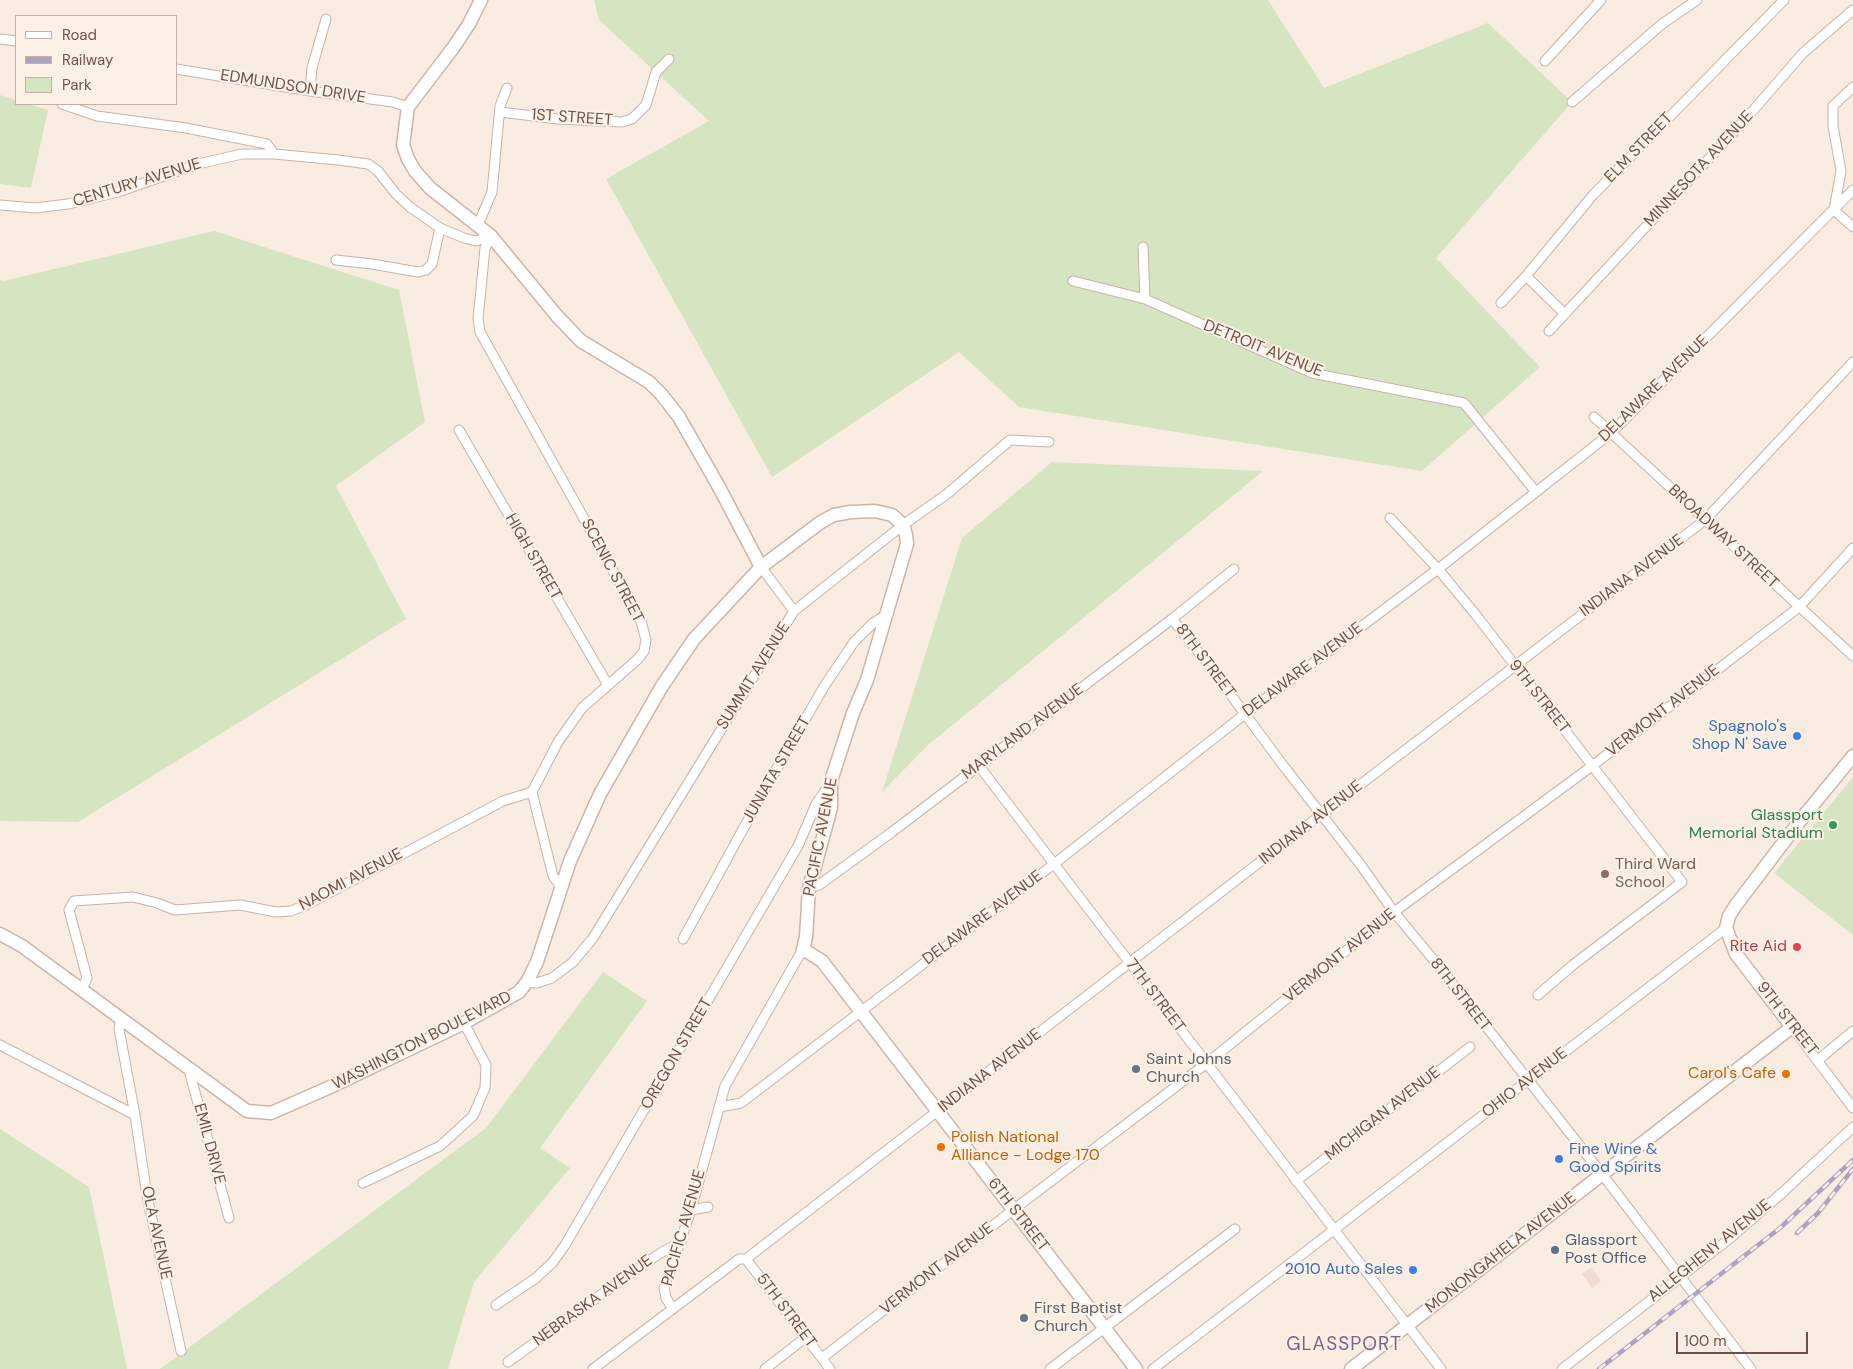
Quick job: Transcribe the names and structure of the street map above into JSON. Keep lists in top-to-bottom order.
{
  "streets": {
    "street": [
      "EDMUNDSON DRIVE",
      "1ST STREET",
      "ELM STREET",
      "MINNESOTA AVENUE",
      "CENTURY AVENUE",
      "DETROIT AVENUE",
      "DELAWARE AVENUE",
      "BROADWAY STREET",
      "HIGH STREET",
      "SCENIC STREET",
      "INDIANA AVENUE",
      "8TH STREET",
      "SUMMIT AVENUE",
      "9TH STREET",
      "VERMONT AVENUE",
      "MARYLAND AVENUE",
      "JUNIATA STREET",
      "PACIFIC AVENUE",
      "NAOMI AVENUE",
      "7TH STREET",
      "WASHINGTON BOULEVARD",
      "OREGON STREET",
      "OHIO AVENUE",
      "MICHIGAN AVENUE",
      "EMIL DRIVE",
      "6TH STREET",
      "OLA AVENUE",
      "ALLEGHENY AVENUE",
      "MONONGAHELA AVENUE",
      "NEBRASKA AVENUE",
      "5TH STREET"
    ]
  },
  "crossings": [
    ["CENTURY AVENUE", "SCENIC STREET"],
    ["DETROIT AVENUE", "DELAWARE AVENUE"],
    ["DELAWARE AVENUE", "BROADWAY STREET"],
    ["DELAWARE AVENUE", "8TH STREET"],
    ["DELAWARE AVENUE", "9TH STREET"],
    ["DELAWARE AVENUE", "PACIFIC AVENUE"],
    ["DELAWARE AVENUE", "7TH STREET"],
    ["DELAWARE AVENUE", "6TH STREET"],
    ["BROADWAY STREET", "INDIANA AVENUE"],
    ["BROADWAY STREET", "VERMONT AVENUE"],
    ["HIGH STREET", "SCENIC STREET"],
    ["SCENIC STREET", "NAOMI AVENUE"],
    ["INDIANA AVENUE", "8TH STREET"],
    ["INDIANA AVENUE", "9TH STREET"],
    ["INDIANA AVENUE", "PACIFIC AVENUE"],
    ["INDIANA AVENUE", "7TH STREET"],
    ["INDIANA AVENUE", "6TH STREET"],
    ["INDIANA AVENUE", "5TH STREET"],
    ["8TH STREET", "VERMONT AVENUE"],
    ["8TH STREET", "MARYLAND AVENUE"],
    ["8TH STREET", "OHIO AVENUE"],
    ["8TH STREET", "ALLEGHENY AVENUE"],
    ["8TH STREET", "MONONGAHELA AVENUE"],
    ["SUMMIT AVENUE", "PACIFIC AVENUE"],
    ["SUMMIT AVENUE", "WASHINGTON BOULEVARD"],
    ["9TH STREET", "VERMONT AVENUE"],
    ["9TH STREET", "OHIO AVENUE"],
    ["9TH STREET", "MONONGAHELA AVENUE"],
    ["VERMONT AVENUE", "7TH STREET"],
    ["VERMONT AVENUE", "6TH STREET"],
    ["VERMONT AVENUE", "5TH STREET"],
    ["MARYLAND AVENUE", "PACIFIC AVENUE"],
    ["MARYLAND AVENUE", "7TH STREET"],
    ["JUNIATA STREET", "PACIFIC AVENUE"],
    ["PACIFIC AVENUE", "OREGON STREET"],
    ["PACIFIC AVENUE", "6TH STREET"],
    ["PACIFIC AVENUE", "NEBRASKA AVENUE"],
    ["NAOMI AVENUE", "WASHINGTON BOULEVARD"],
    ["7TH STREET", "OHIO AVENUE"],
    ["7TH STREET", "MICHIGAN AVENUE"],
    ["7TH STREET", "MONONGAHELA AVENUE"],
    ["WASHINGTON BOULEVARD", "EMIL DRIVE"],
    ["WASHINGTON BOULEVARD", "OLA AVENUE"]
  ],
  "districts": ["GLASSPORT"],
  "places": [
    "Spagnolo's Shop N' Save",
    "Glassport Memorial Stadium",
    "Third Ward School",
    "Rite Aid",
    "Saint Johns Church",
    "Carol's Cafe",
    "Polish National Alliance - Lodge 170",
    "Fine Wine & Good Spirits",
    "Glassport Post Office",
    "2010 Auto Sales",
    "First Baptist Church"
  ],
  "legend": ["Road", "Railway", "Park"],
  "scale_bar": "100 m"
}
